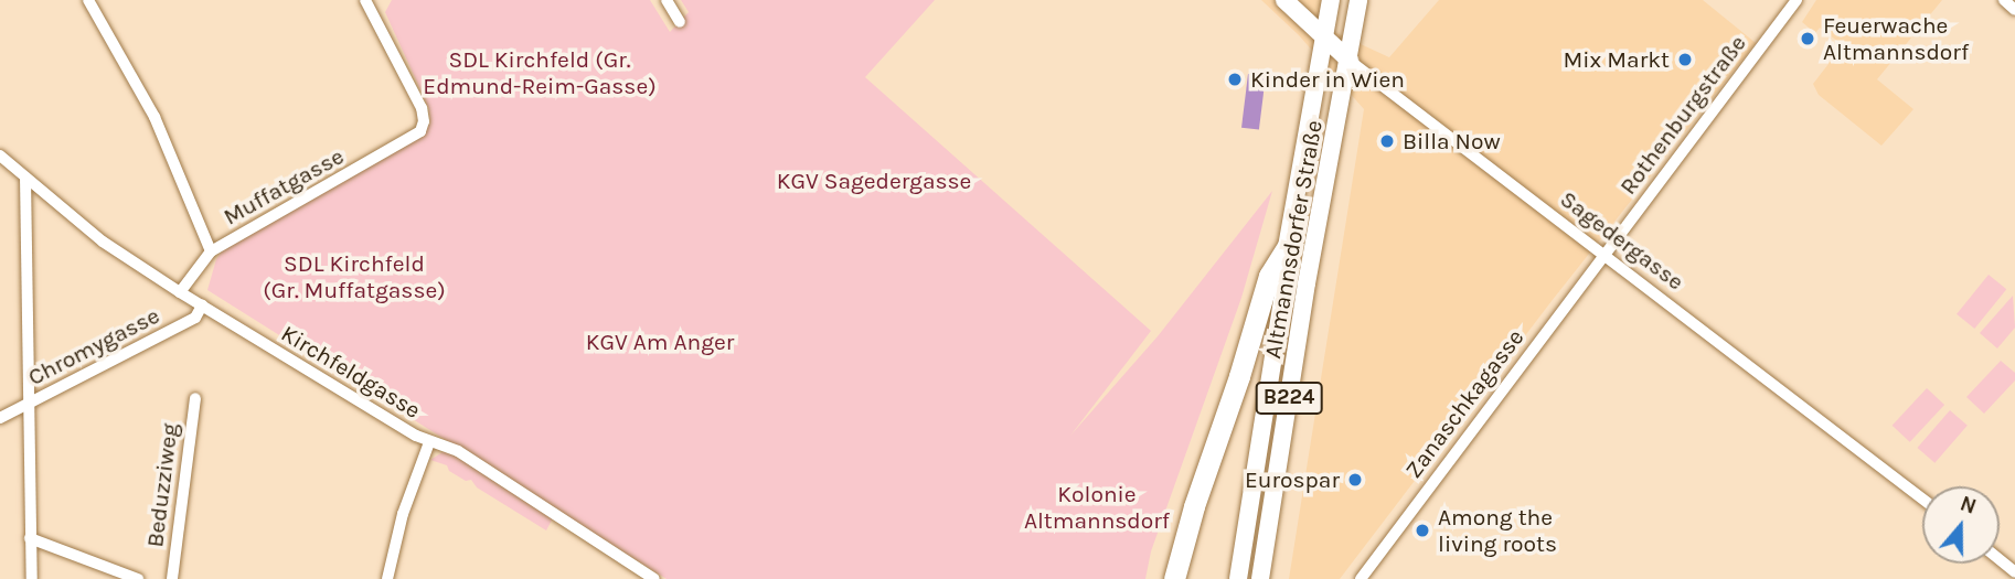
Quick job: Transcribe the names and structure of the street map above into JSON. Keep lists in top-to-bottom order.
{
  "streets": {
    "main road": ["Altmannsdorfer Straße", "Sagedergasse", "B224"],
    "street": [
      "Rothenburgstraße",
      "Muffatgasse",
      "Chromygasse",
      "Kirchfeldgasse",
      "Zanaschkagasse",
      "Beduzziweg"
    ]
  },
  "crossings": [
    ["Rothenburgstraße", "Sagedergasse"],
    ["Rothenburgstraße", "Zanaschkagasse"],
    ["Muffatgasse", "Kirchfeldgasse"],
    ["Altmannsdorfer Straße", "Sagedergasse"],
    ["Sagedergasse", "Zanaschkagasse"],
    ["Chromygasse", "Kirchfeldgasse"]
  ],
  "parks": [
    "SDL Kirchfeld (Gr. Edmund-Reim-Gasse)",
    "KGV Sagedergasse",
    "SDL Kirchfeld (Gr. Muffatgasse)",
    "KGV Am Anger",
    "Kolonie Altmannsdorf"
  ],
  "places": [
    "Feuerwache Altmannsdorf",
    "Mix Markt",
    "Kinder in Wien",
    "Billa Now",
    "Eurospar",
    "Among the living roots"
  ],
  "north": "top"
}
